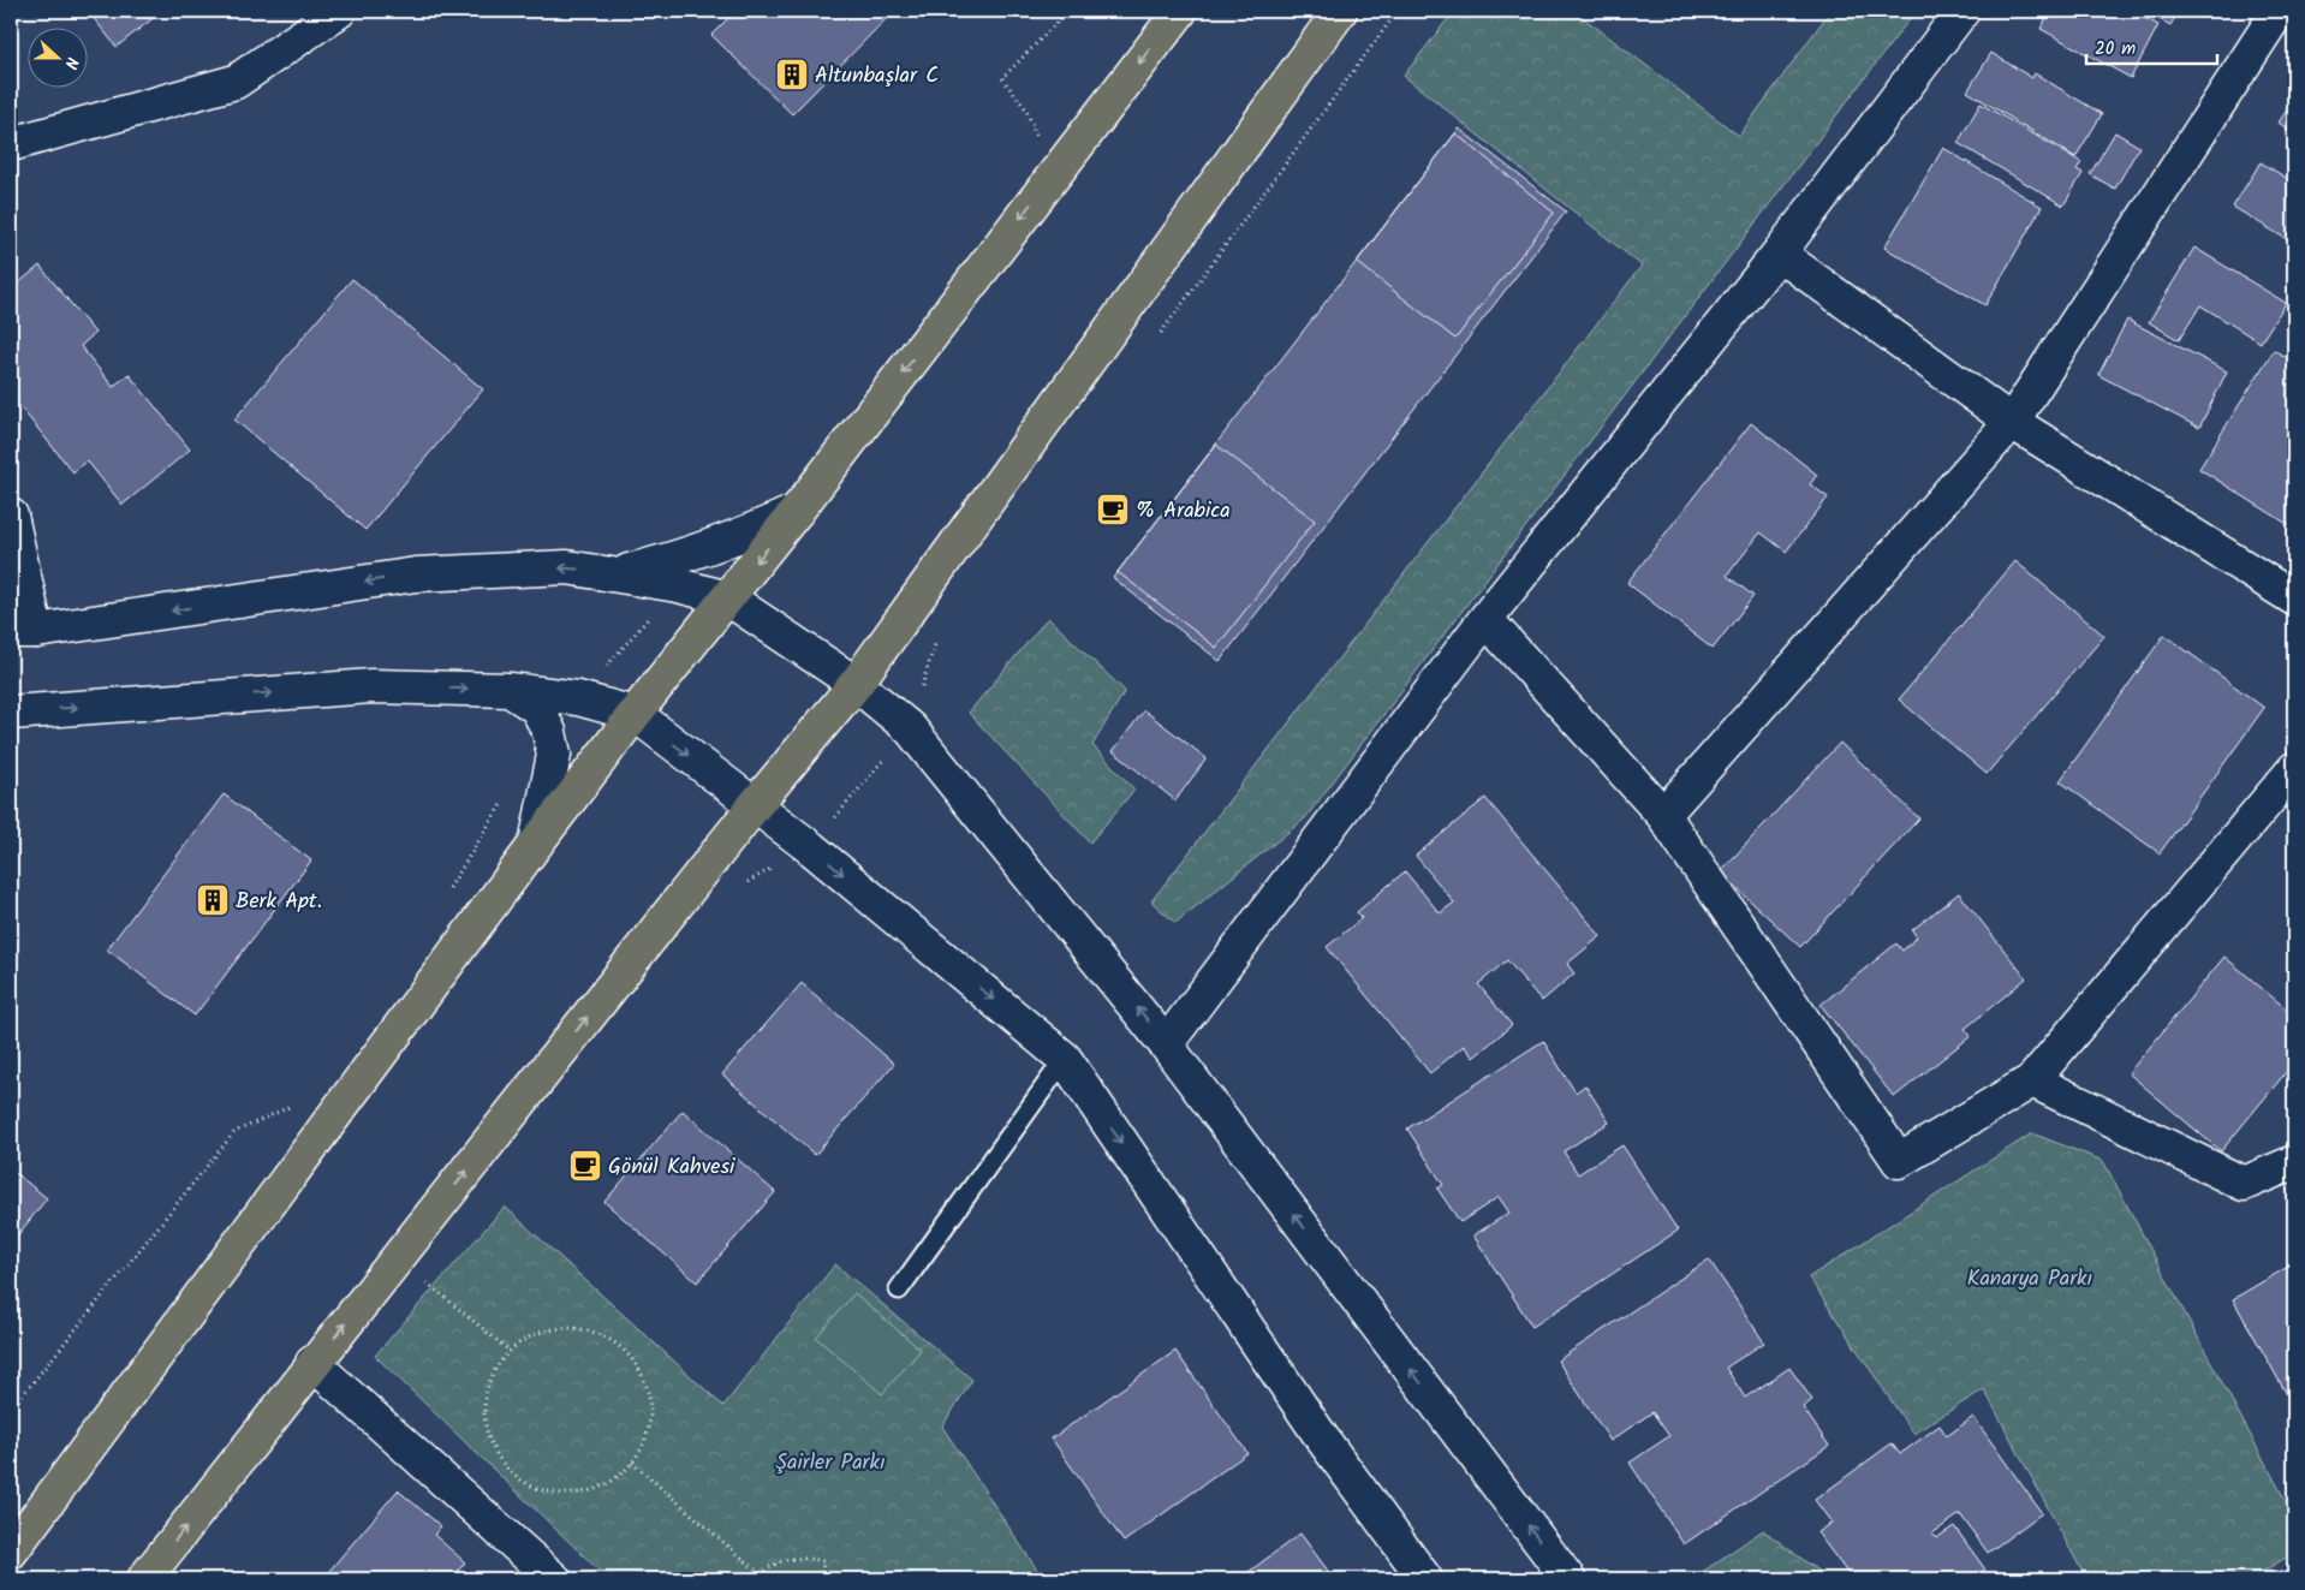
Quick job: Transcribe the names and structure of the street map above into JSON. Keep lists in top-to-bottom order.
{
  "parks": ["Kanarya Parkı", "Şairler Parkı"],
  "places": {
    "building": ["Altunbaşlar C", "Berk Apt."],
    "cafe": ["% Arabica", "Gönül Kahvesi"]
  },
  "scale_bar": "20 m",
  "north": "right"
}
